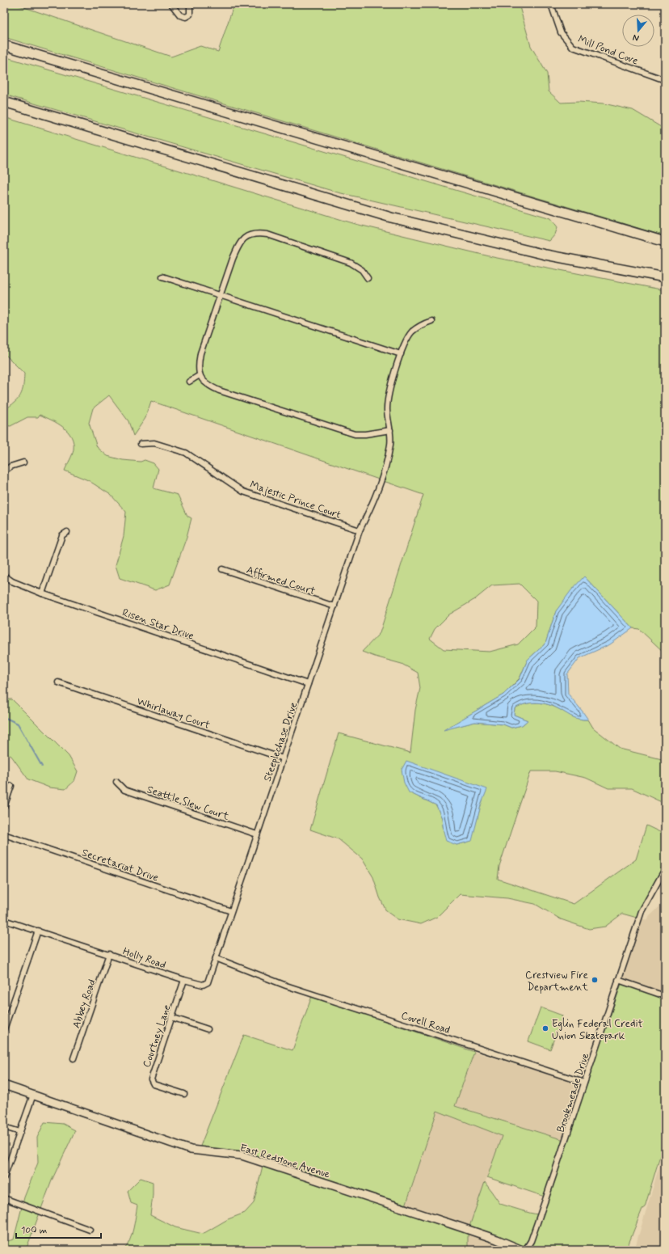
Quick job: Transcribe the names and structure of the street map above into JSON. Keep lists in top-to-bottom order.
{
  "streets": {
    "street": [
      "Mill Pond Cove",
      "Majestic Prince Court",
      "Affirmed Court",
      "Risen Star Drive",
      "Whirlaway Court",
      "Steeplechase Drive",
      "Seattle Slew Court",
      "Secretariat Drive",
      "Holly Road",
      "Abbey Road",
      "Covell Road",
      "Courtney Lane",
      "Brookmeade Drive",
      "East Redstone Avenue"
    ]
  },
  "crossings": [
    ["Majestic Prince Court", "Steeplechase Drive"],
    ["Affirmed Court", "Steeplechase Drive"],
    ["Risen Star Drive", "Steeplechase Drive"],
    ["Whirlaway Court", "Steeplechase Drive"],
    ["Steeplechase Drive", "Seattle Slew Court"],
    ["Steeplechase Drive", "Secretariat Drive"],
    ["Steeplechase Drive", "Holly Road"],
    ["Steeplechase Drive", "Covell Road"],
    ["Holly Road", "Abbey Road"],
    ["Holly Road", "Covell Road"],
    ["Holly Road", "Courtney Lane"],
    ["Covell Road", "Brookmeade Drive"]
  ],
  "places": ["Crestview Fire Department", "Eglin Federal Credit Union Skatepark"],
  "scale_bar": "100 m",
  "north": "bottom"
}
